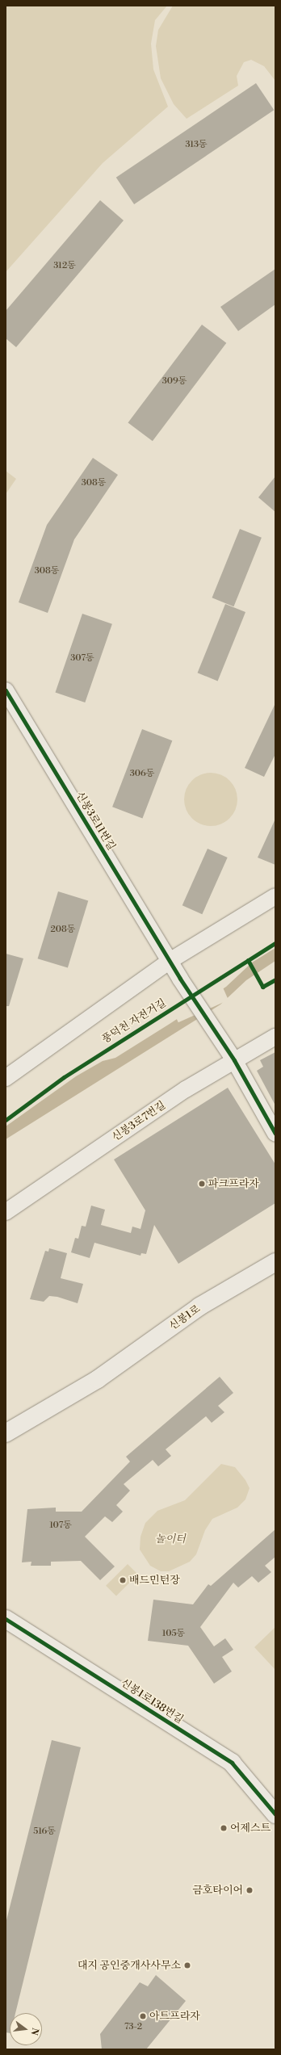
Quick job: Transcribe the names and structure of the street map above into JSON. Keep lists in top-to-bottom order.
{
  "streets": {
    "street": [
      "신봉3로11번길",
      "신봉3로7번길",
      "신봉1로",
      "신봉1로138번길"
    ],
    "cycle path": ["풍덕천 자전거길"]
  },
  "crossings": [
    ["신봉3로11번길", "신봉3로7번길"]
  ],
  "parks": ["놀이터"],
  "places": [
    "파크프라자",
    "배드민턴장",
    "어제스트",
    "금호타이어",
    "대지 공인중개사사무소",
    "아트프라자"
  ],
  "house_numbers": [
    "313동",
    "312동",
    "309동",
    "308동",
    "308동",
    "307동",
    "306동",
    "208동",
    "107동",
    "105동",
    "516동",
    "73-2"
  ],
  "north": "right"
}
